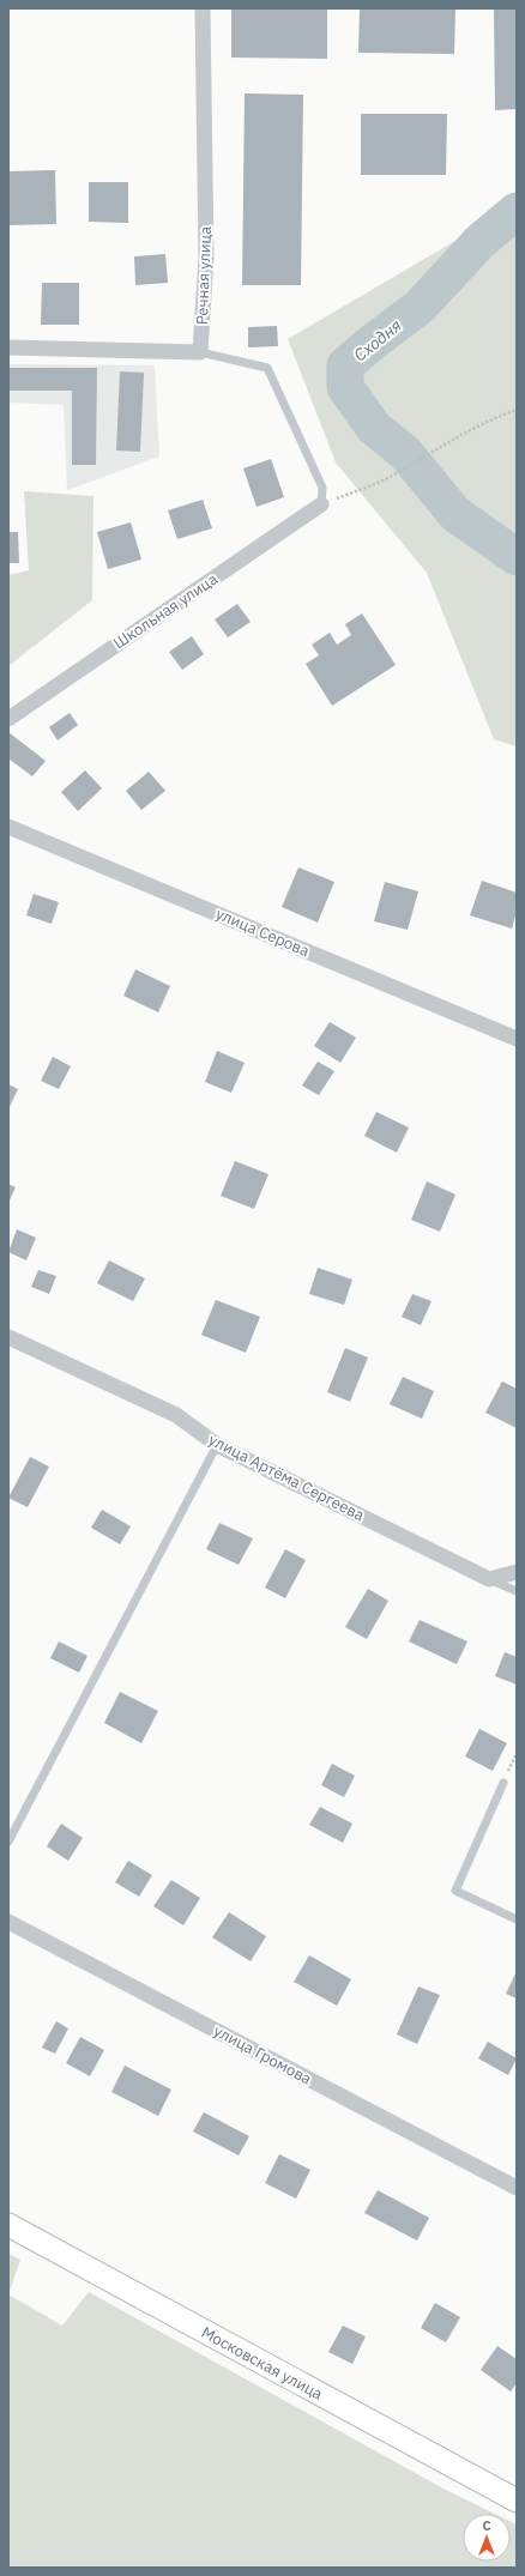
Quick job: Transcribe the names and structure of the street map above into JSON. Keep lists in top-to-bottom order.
{
  "streets": {
    "street": [
      "Речная улица",
      "Школьная улица",
      "улица Серова",
      "улица Артёма Сергеева",
      "улица Громова",
      "Московская улица"
    ]
  },
  "water": ["Сходня"],
  "north": "top"
}
